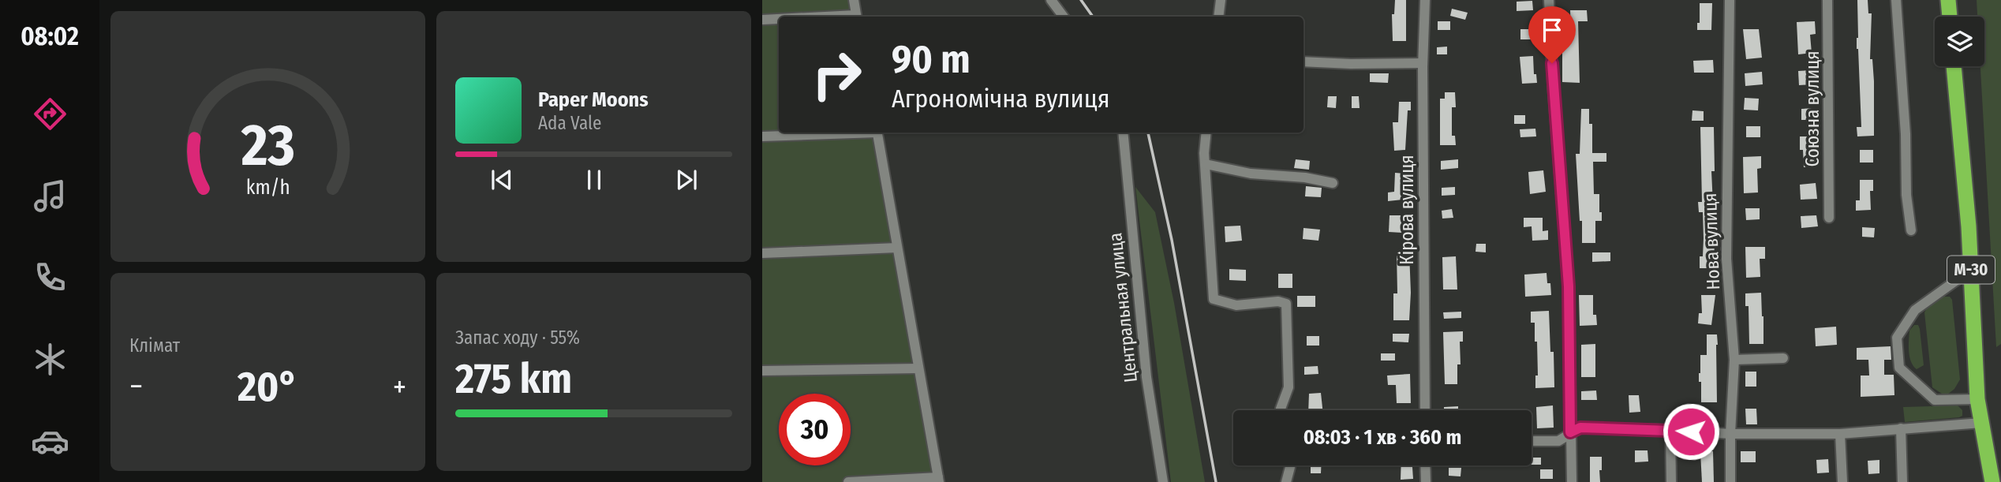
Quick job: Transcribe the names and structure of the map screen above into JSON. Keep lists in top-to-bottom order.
{
  "streets": {
    "highway": ["М-30"],
    "street": [
      "Союзна вулиця",
      "Кірова вулиця",
      "Нова вулиця",
      "Центральная улица"
    ]
  },
  "page": {
    "tabs": "08:02",
    "turn": ["90 m", "Агрономічна вулиця"],
    "song": ["Paper Moons", "Ada Vale"],
    "tile": [
      "Клімат",
      ["Запас ходу · 55%", "275 km"]
    ],
    "heat": ["−", "20°", "+"],
    "limit": "30",
    "trip": "08:03 · 1 хв · 360 m",
    "gauge": ["23", "km/h"]
  }
}
